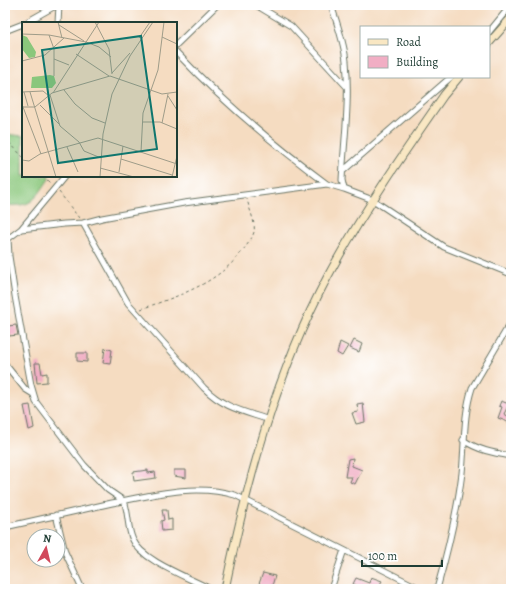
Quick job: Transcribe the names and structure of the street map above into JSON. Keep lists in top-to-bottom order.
{
  "legend": ["Road", "Building"],
  "scale_bar": "100 m",
  "north": "top"
}
